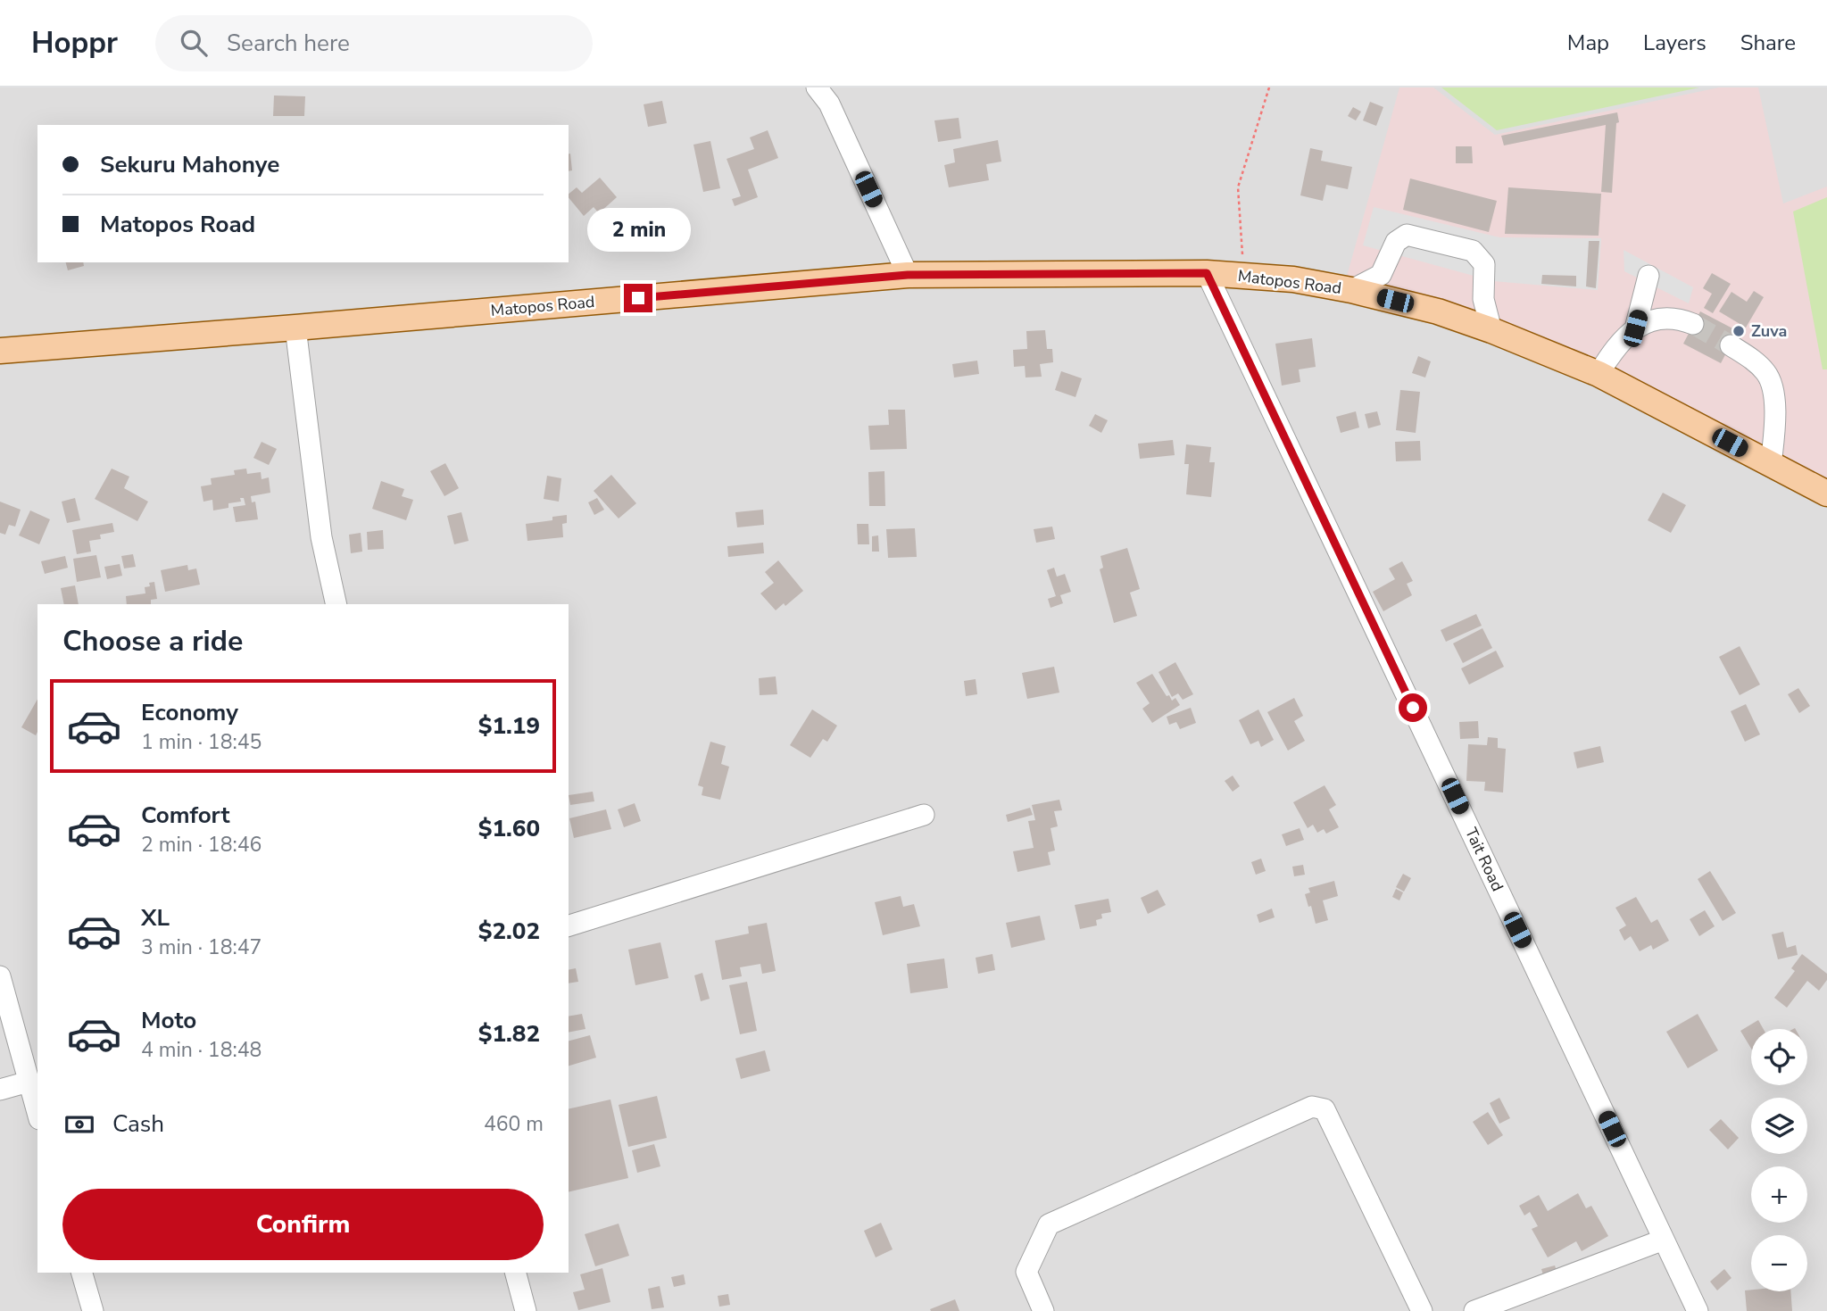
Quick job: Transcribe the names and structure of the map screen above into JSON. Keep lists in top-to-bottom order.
{
  "streets": {
    "main road": ["Matopos Road"],
    "street": ["Tait Road"]
  },
  "crossings": [
    ["Matopos Road", "Tait Road"]
  ],
  "places": ["Zuva"],
  "page": {
    "header": "Hoppr",
    "search": "Search here",
    "nav": ["Map", "Layers", "Share"],
    "banner": ["Sekuru Mahonye", "Matopos Road"],
    "bubble": "2 min",
    "heading": "Choose a ride",
    "list": [
      {
        "name": "Economy",
        "note": "1 min · 18:45",
        "value": "$1.19"
      },
      {
        "name": "Comfort",
        "note": "2 min · 18:46",
        "value": "$1.60"
      },
      {
        "name": "XL",
        "note": "3 min · 18:47",
        "value": "$2.02"
      },
      {
        "name": "Moto",
        "note": "4 min · 18:48",
        "value": "$1.82"
      }
    ],
    "map_buttons": ["+", "−"],
    "pay": ["Cash", "460 m"],
    "buttons": "Confirm"
  }
}
